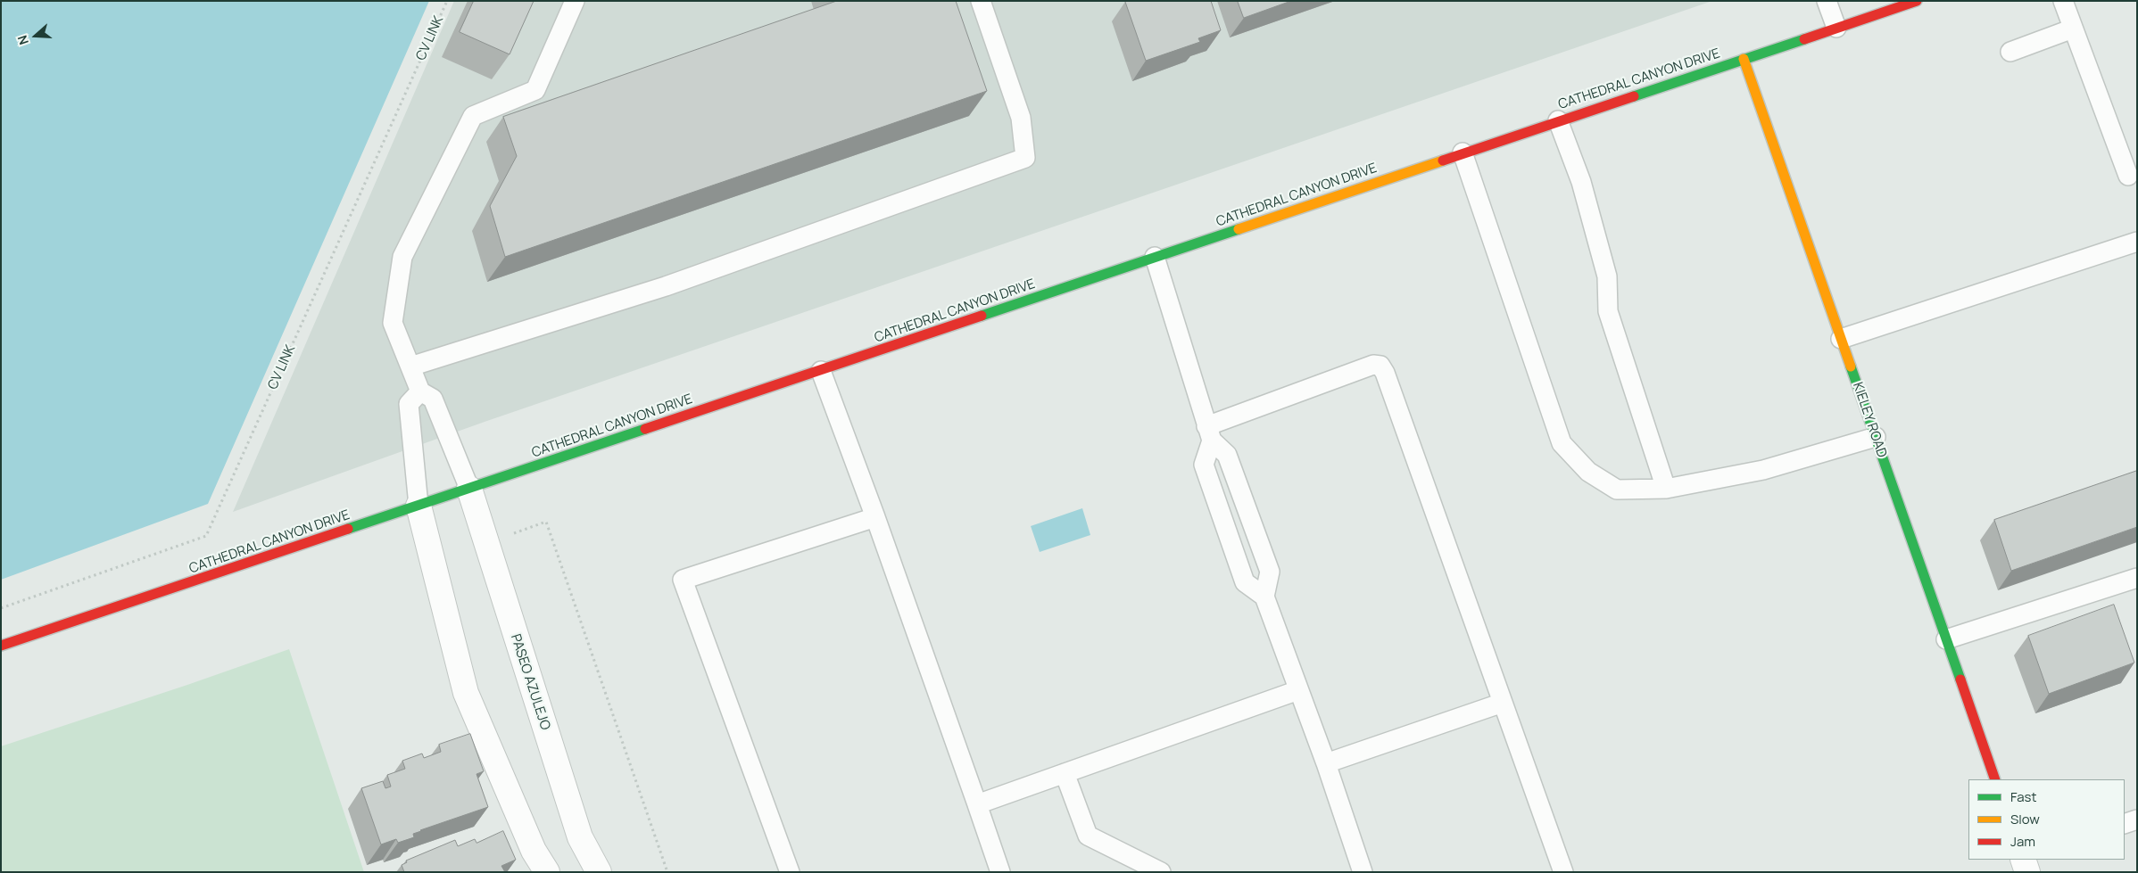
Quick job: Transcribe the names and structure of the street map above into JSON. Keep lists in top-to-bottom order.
{
  "streets": {
    "street": ["CATHEDRAL CANYON DRIVE", "KIELEY ROAD", "PASEO AZULEJO"],
    "path": ["CV LINK"]
  },
  "crossings": [
    ["CATHEDRAL CANYON DRIVE", "KIELEY ROAD"],
    ["CATHEDRAL CANYON DRIVE", "PASEO AZULEJO"]
  ],
  "legend": ["Fast", "Slow", "Jam"],
  "north": "left"
}
